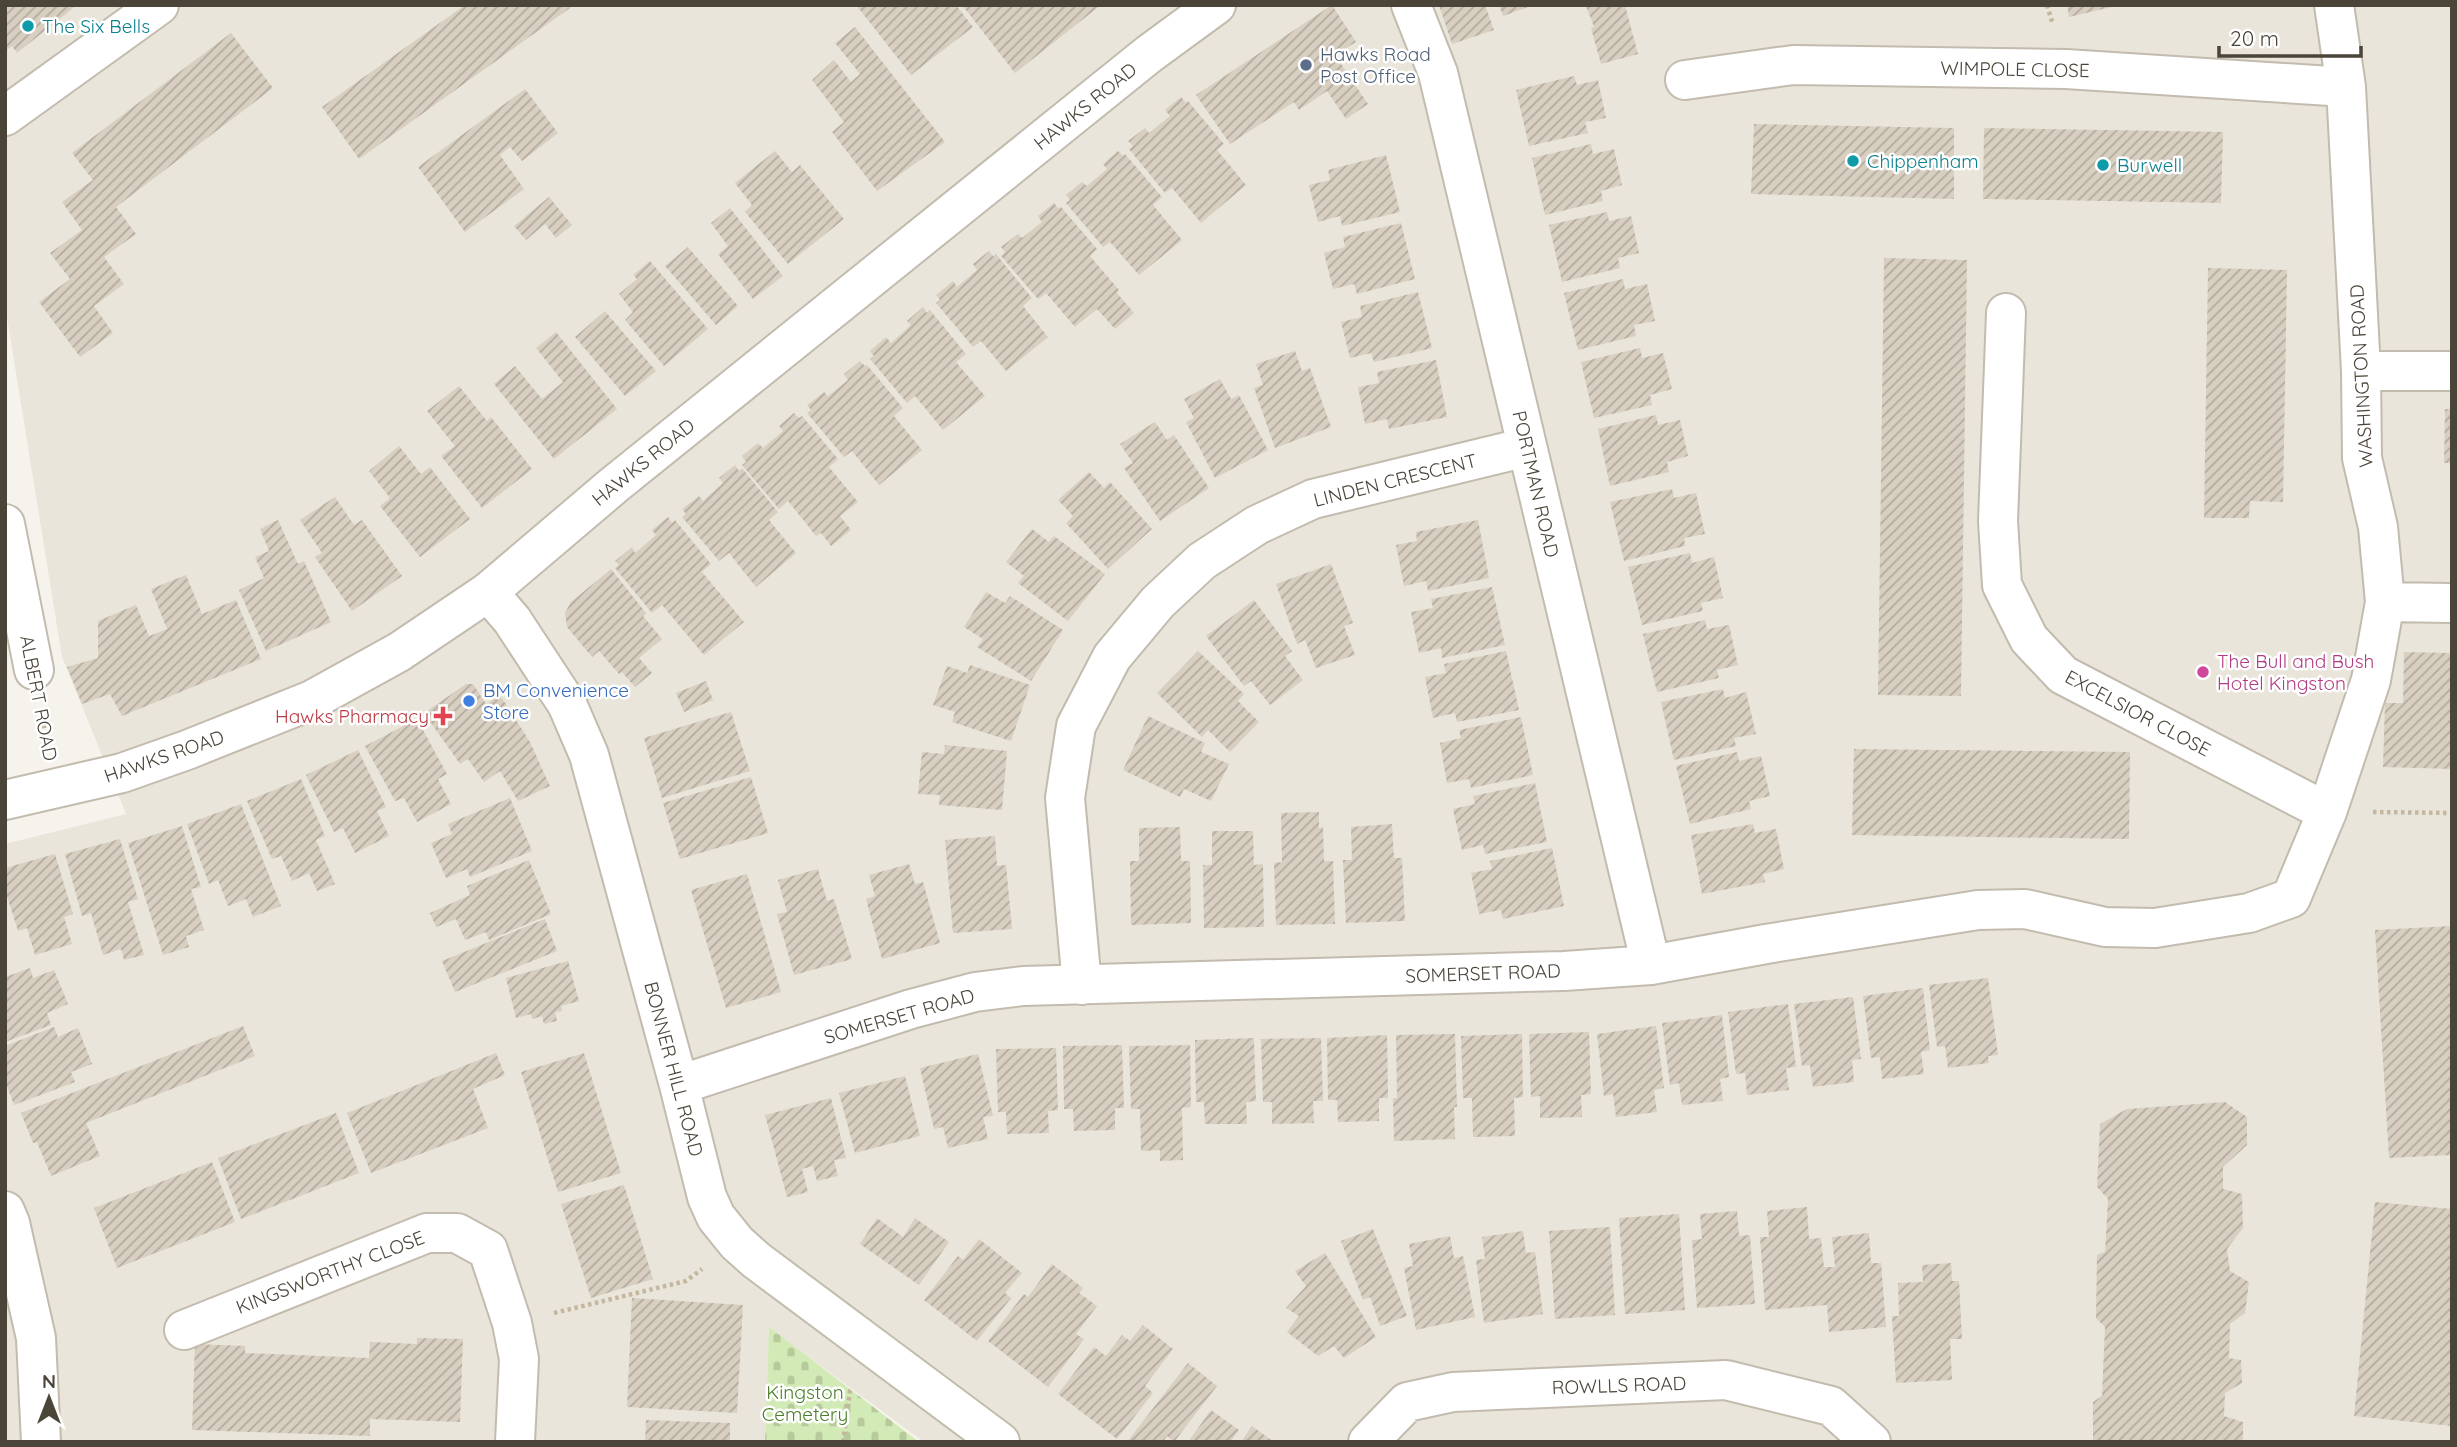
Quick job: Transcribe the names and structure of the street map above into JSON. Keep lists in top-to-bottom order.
{
  "streets": {
    "street": [
      "WIMPOLE CLOSE",
      "HAWKS ROAD",
      "WASHINGTON ROAD",
      "LINDEN CRESCENT",
      "PORTMAN ROAD",
      "ALBERT ROAD",
      "EXCELSIOR CLOSE",
      "SOMERSET ROAD",
      "BONNER HILL ROAD",
      "KINGSWORTHY CLOSE",
      "ROWLLS ROAD"
    ]
  },
  "crossings": [
    ["WIMPOLE CLOSE", "WASHINGTON ROAD"],
    ["HAWKS ROAD", "ALBERT ROAD"],
    ["HAWKS ROAD", "BONNER HILL ROAD"],
    ["WASHINGTON ROAD", "EXCELSIOR CLOSE"],
    ["WASHINGTON ROAD", "SOMERSET ROAD"],
    ["LINDEN CRESCENT", "PORTMAN ROAD"],
    ["LINDEN CRESCENT", "SOMERSET ROAD"],
    ["PORTMAN ROAD", "SOMERSET ROAD"],
    ["SOMERSET ROAD", "BONNER HILL ROAD"]
  ],
  "parks": ["Kingston Cemetery"],
  "places": {
    "other": [
      "The Six Bells",
      "Hawks Road Post Office",
      "Chippenham",
      "Burwell",
      "The Bull and Bush Hotel Kingston",
      "BM Convenience Store"
    ],
    "health": ["Hawks Pharmacy"]
  },
  "scale_bar": "20 m",
  "north": "top"
}
